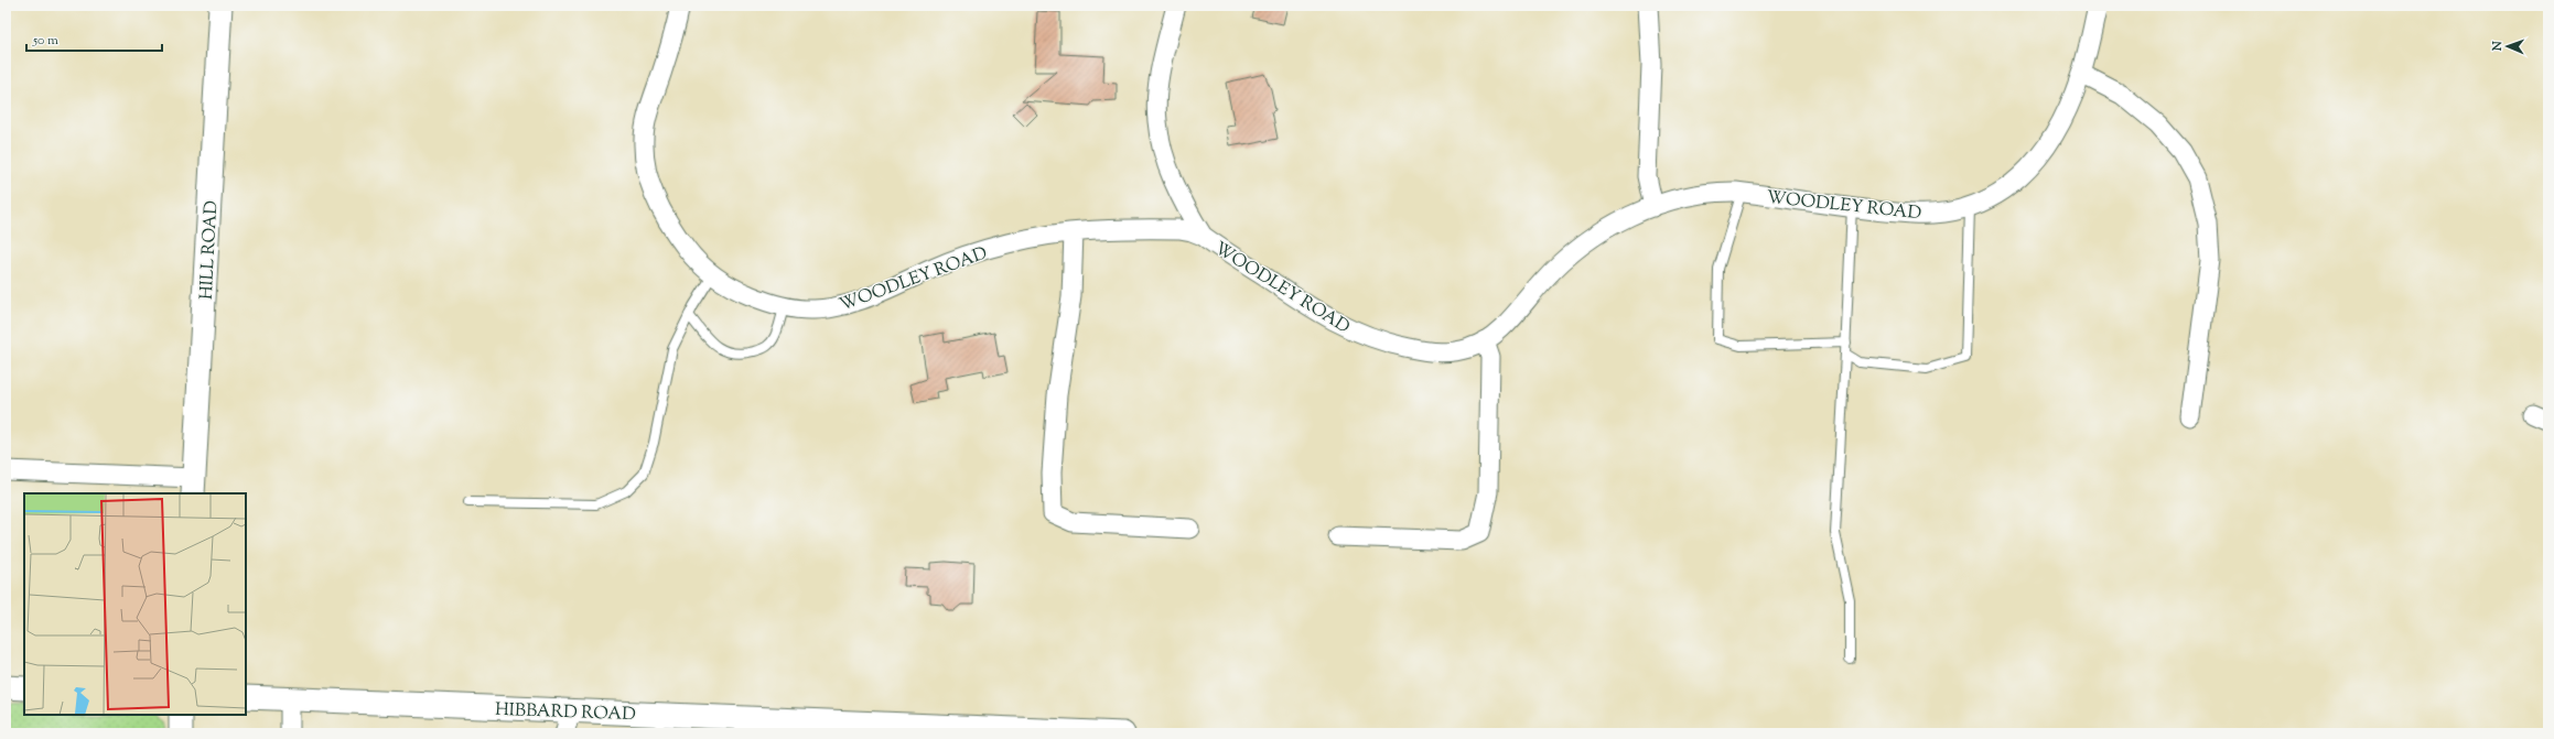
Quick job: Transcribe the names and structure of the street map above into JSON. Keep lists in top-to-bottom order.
{
  "streets": {
    "street": ["WOODLEY ROAD", "HILL ROAD", "HIBBARD ROAD"]
  },
  "scale_bar": "50 m",
  "north": "left"
}
